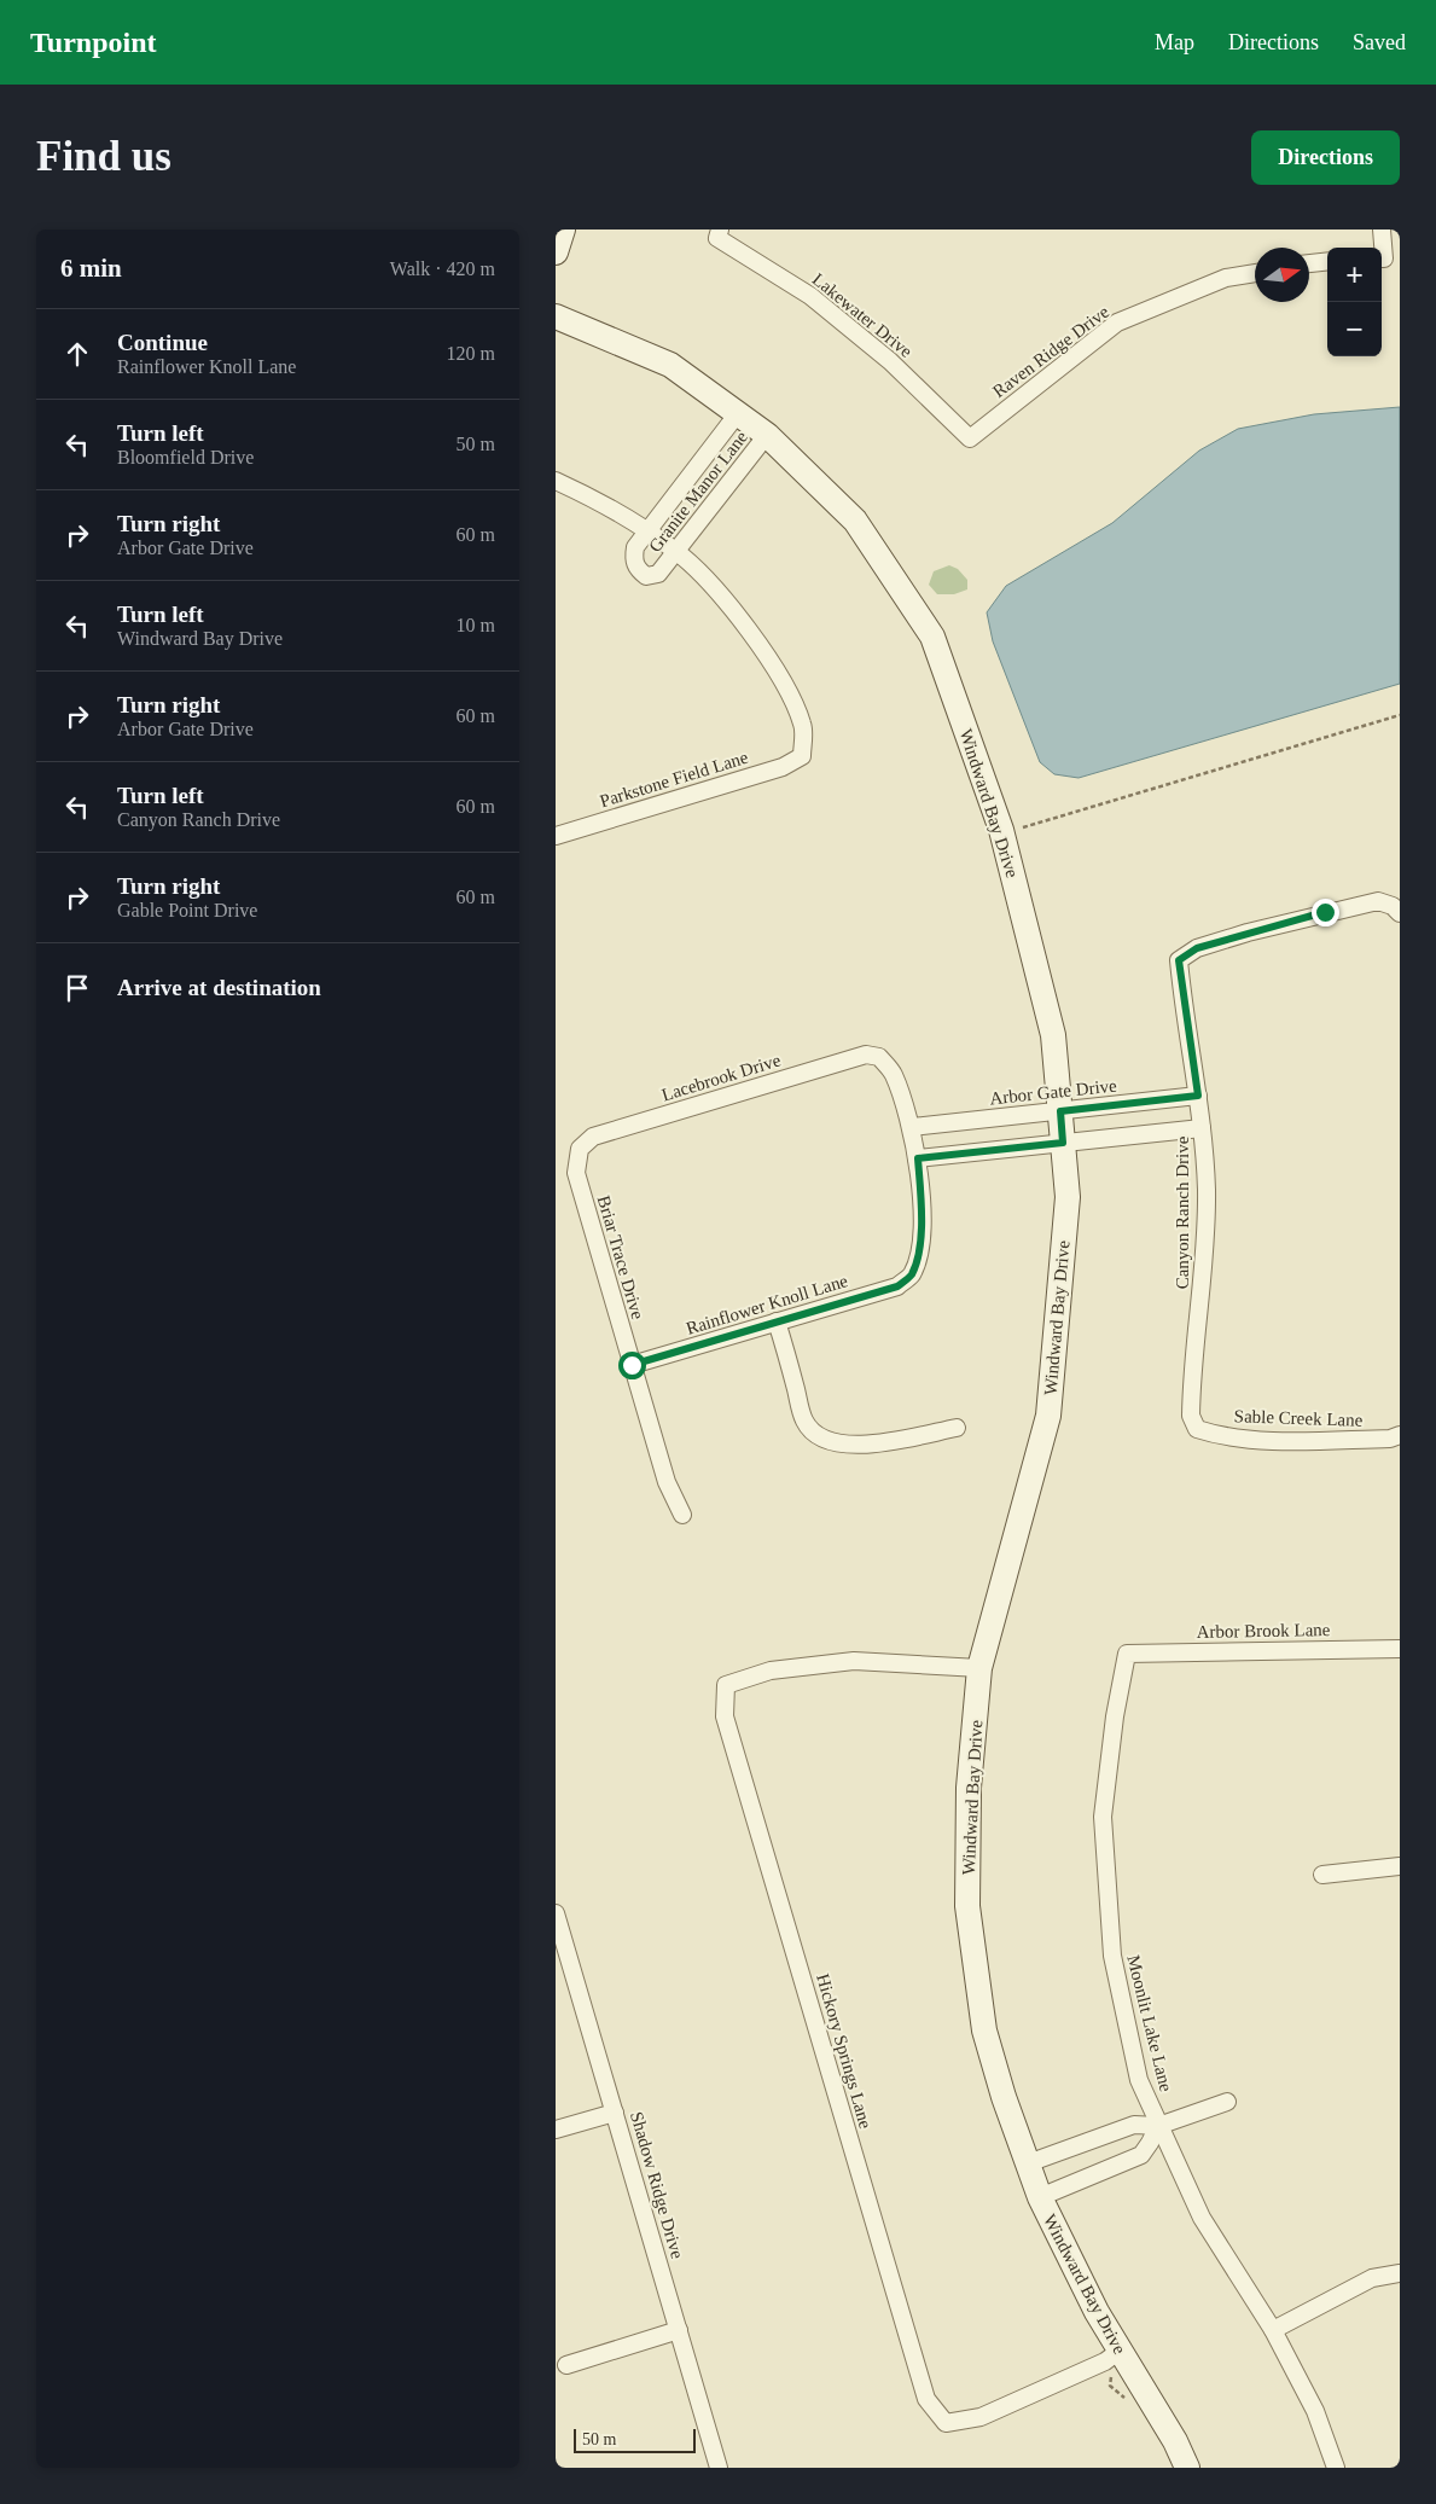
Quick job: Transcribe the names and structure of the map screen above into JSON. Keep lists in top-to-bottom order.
{
  "streets": {
    "street": [
      "Lakewater Drive",
      "Raven Ridge Drive",
      "Granite Manor Lane",
      "Parkstone Field Lane",
      "Windward Bay Drive",
      "Lacebrook Drive",
      "Arbor Gate Drive",
      "Canyon Ranch Drive",
      "Briar Trace Drive",
      "Rainflower Knoll Lane",
      "Sable Creek Lane",
      "Arbor Brook Lane",
      "Moonlit Lake Lane",
      "Hickory Springs Lane",
      "Shadow Ridge Drive"
    ]
  },
  "crossings": [
    ["Lakewater Drive", "Raven Ridge Drive"],
    ["Granite Manor Lane", "Parkstone Field Lane"],
    ["Granite Manor Lane", "Windward Bay Drive"],
    ["Windward Bay Drive", "Arbor Gate Drive"],
    ["Windward Bay Drive", "Hickory Springs Lane"],
    ["Lacebrook Drive", "Arbor Gate Drive"],
    ["Lacebrook Drive", "Briar Trace Drive"],
    ["Arbor Gate Drive", "Canyon Ranch Drive"],
    ["Canyon Ranch Drive", "Sable Creek Lane"],
    ["Briar Trace Drive", "Rainflower Knoll Lane"],
    ["Arbor Brook Lane", "Moonlit Lake Lane"]
  ],
  "scale_bar": "50 m",
  "north": "right",
  "page": {
    "header": "Turnpoint",
    "nav": ["Map", "Directions", "Saved"],
    "buttons": "Directions",
    "title": "Find us",
    "heading": ["6 min", "Walk · 420 m"],
    "map_buttons": ["+", "−"],
    "list": [
      ["Continue", "Rainflower Knoll Lane", "120 m"],
      ["Turn left", "Bloomfield Drive", "50 m"],
      ["Turn right", "Arbor Gate Drive", "60 m"],
      ["Turn left", "Windward Bay Drive", "10 m"],
      ["Turn right", "Arbor Gate Drive", "60 m"],
      ["Turn left", "Canyon Ranch Drive", "60 m"],
      ["Turn right", "Gable Point Drive", "60 m"],
      "Arrive at destination"
    ],
    "scale": "50 m"
  }
}
